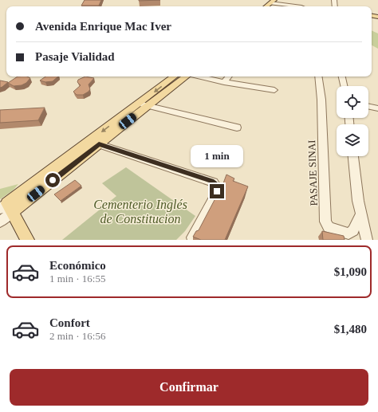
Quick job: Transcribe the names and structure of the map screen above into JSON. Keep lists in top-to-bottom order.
{
  "streets": {
    "street": ["PASAJE SINAI"]
  },
  "parks": ["Cementerio Inglés de Constitucion"],
  "page": {
    "banner": ["Avenida Enrique Mac Iver", "Pasaje Vialidad"],
    "bubble": "1 min",
    "list": [
      {
        "name": "Económico",
        "note": "1 min · 16:55",
        "value": "$1,090"
      },
      {
        "name": "Confort",
        "note": "2 min · 16:56",
        "value": "$1,480"
      }
    ],
    "buttons": "Confirmar"
  }
}
